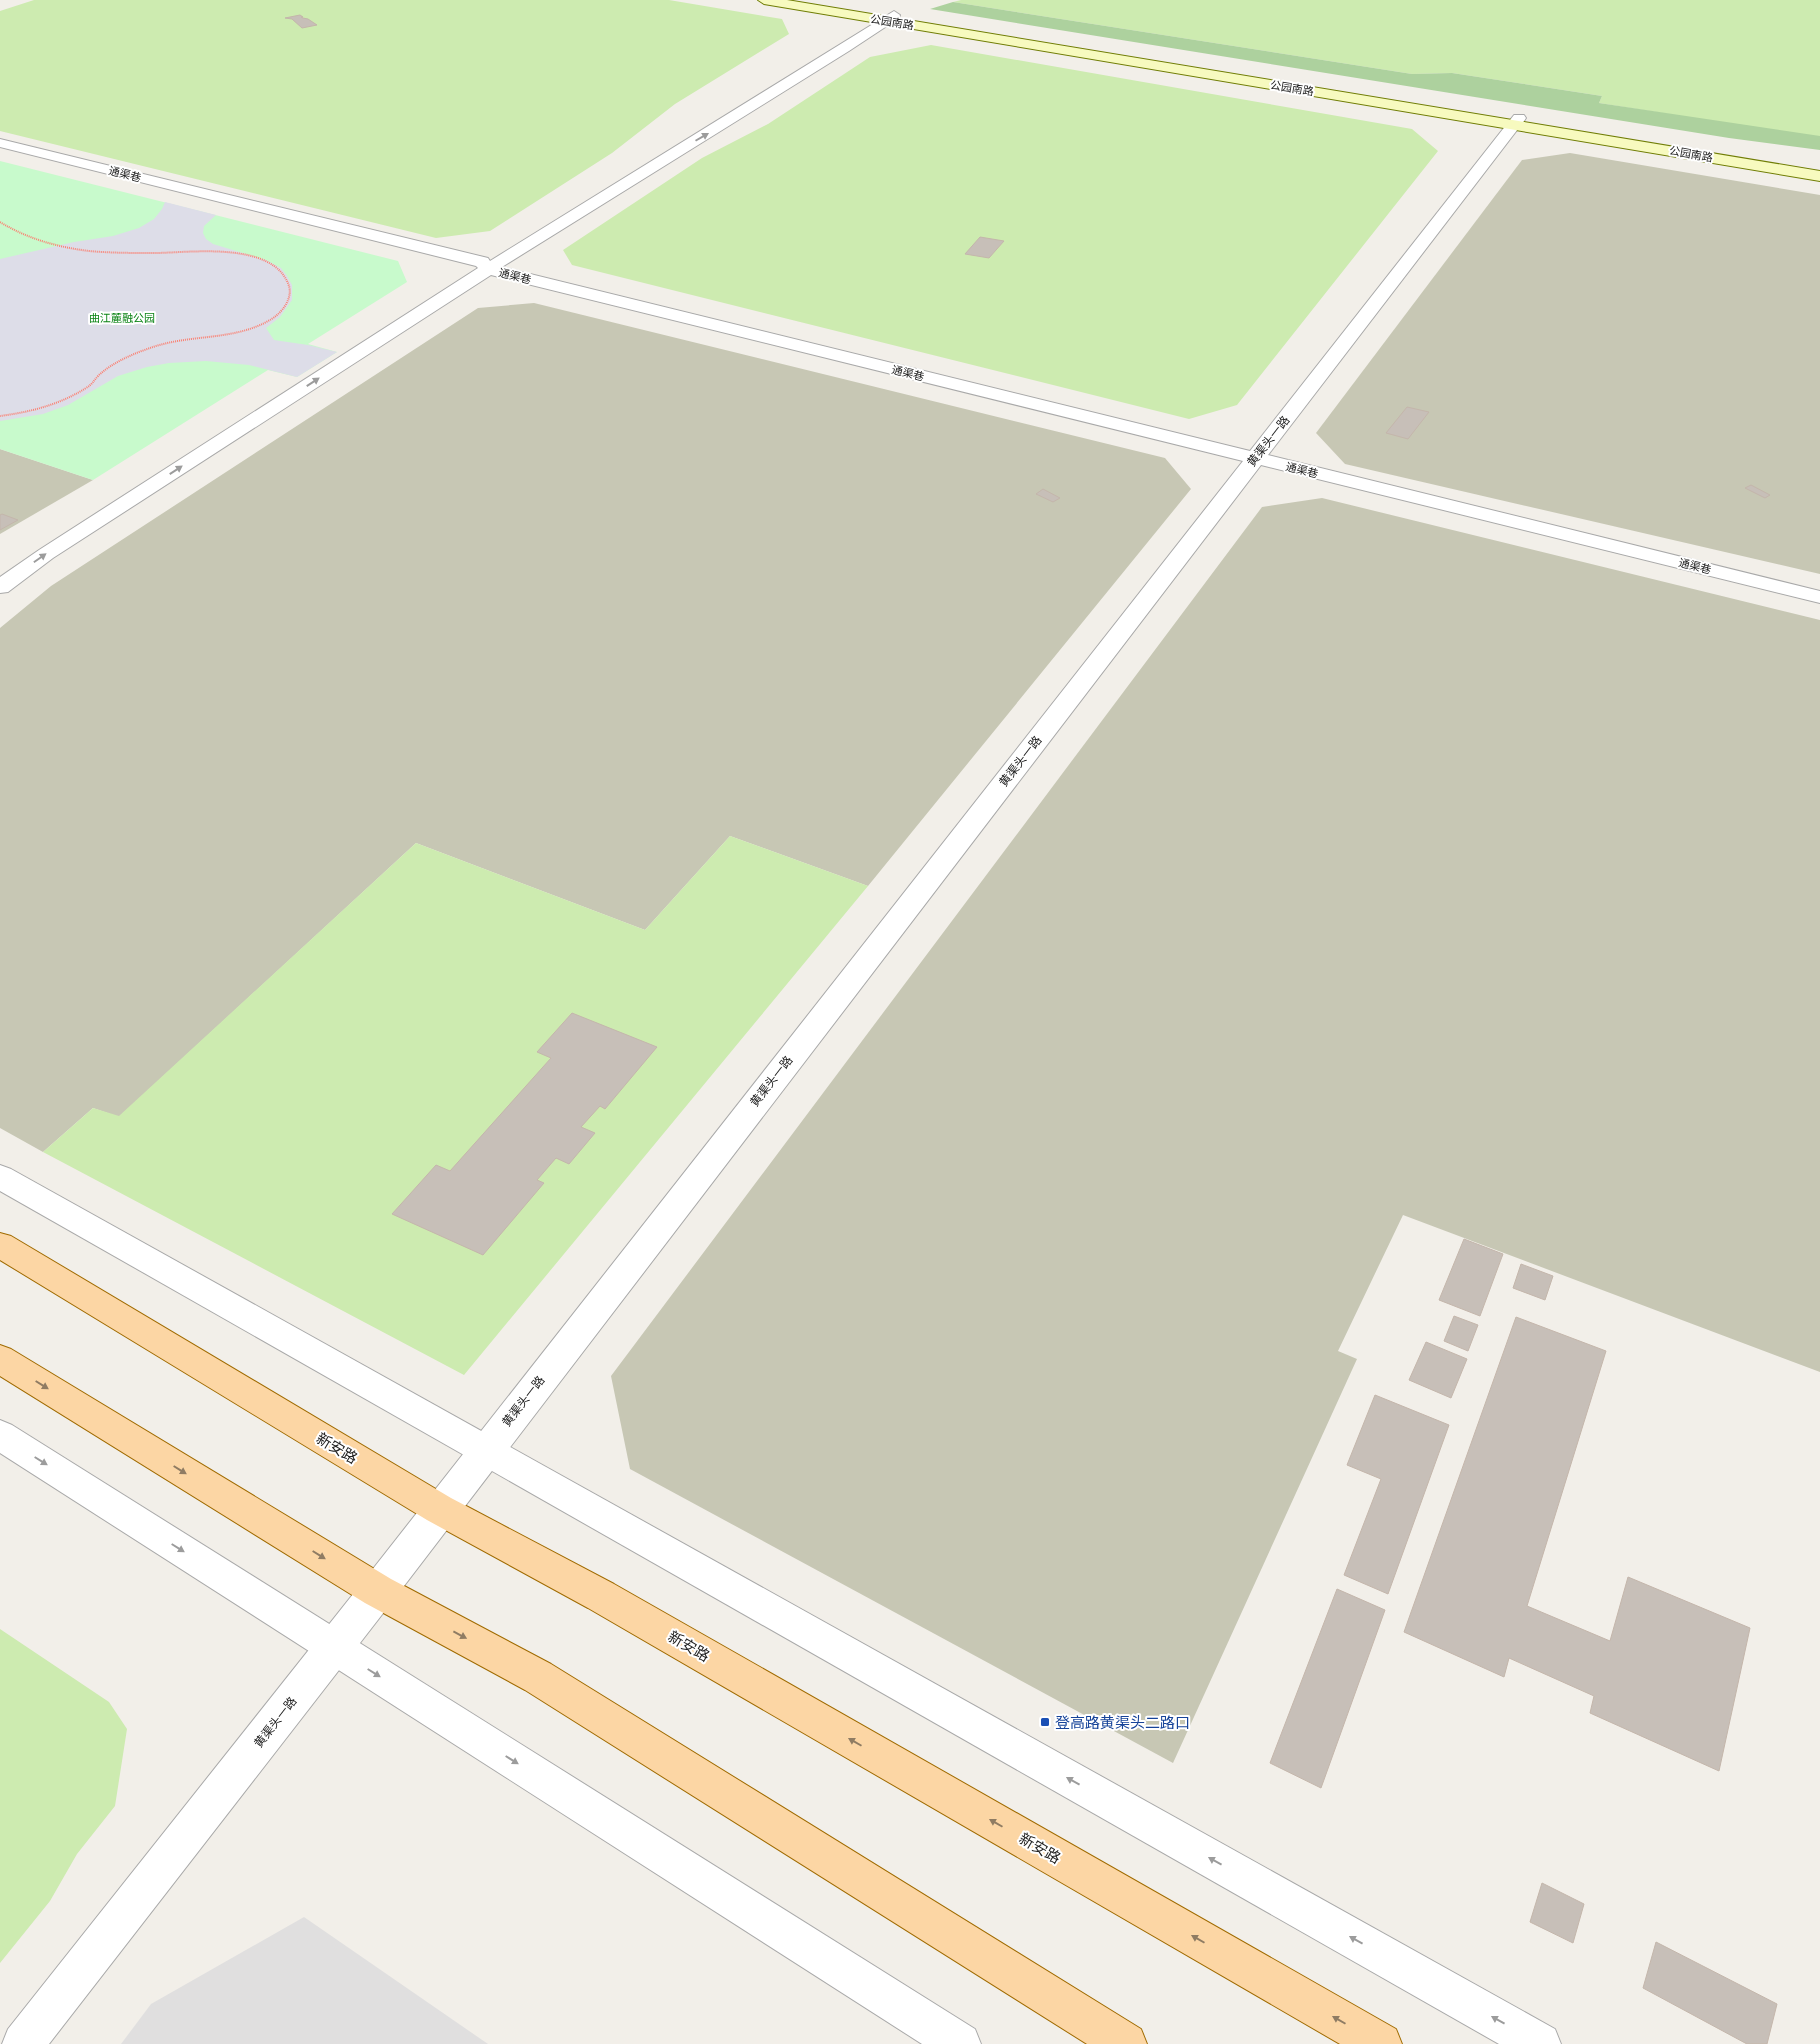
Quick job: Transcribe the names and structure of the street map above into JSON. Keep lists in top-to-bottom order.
{
  "streets": {
    "main road": ["公园南路", "新安路"],
    "street": ["通渠巷", "黄渠头一路"]
  },
  "crossings": [
    ["公园南路", "黄渠头一路"],
    ["通渠巷", "黄渠头一路"],
    ["黄渠头一路", "新安路"]
  ],
  "parks": ["曲江麓融公园"],
  "places": {
    "transit": ["登高路黄渠头二路口"]
  }
}
